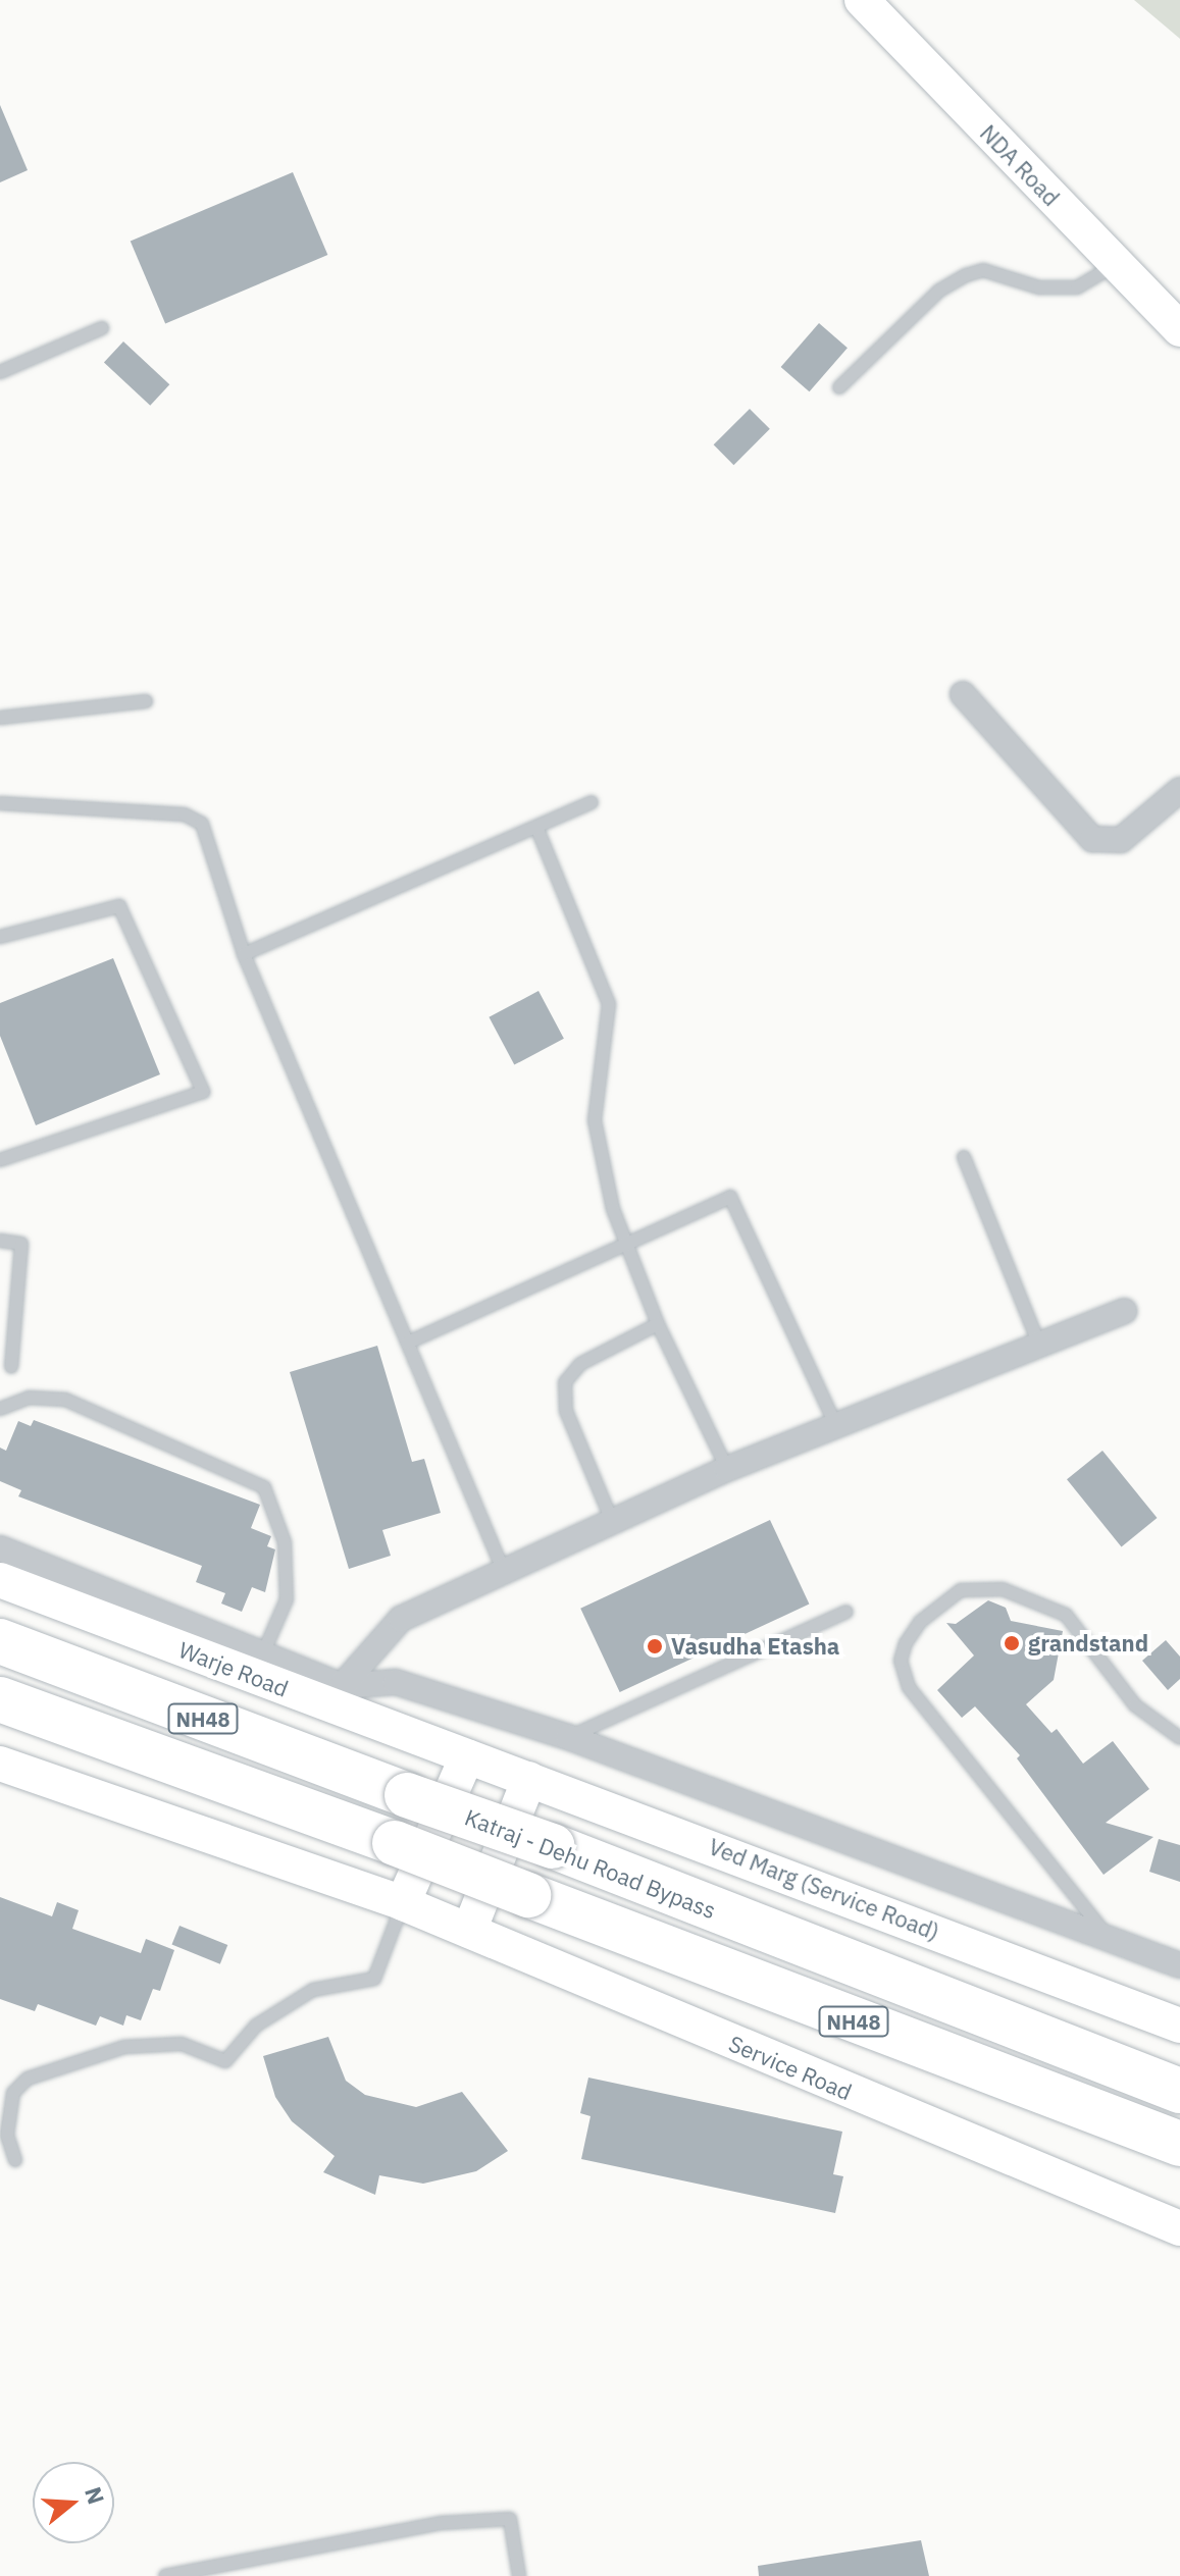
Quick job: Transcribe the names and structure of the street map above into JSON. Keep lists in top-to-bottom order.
{
  "streets": {
    "highway": ["NH48", "Katraj - Dehu Road Bypass"],
    "street": [
      "NDA Road",
      "Warje Road",
      "Ved Marg (Service Road)",
      "Service Road"
    ]
  },
  "crossings": [
    ["Warje Road", "Ved Marg (Service Road)"]
  ],
  "places": ["grandstand", "Vasudha Etasha"],
  "north": "right"
}
